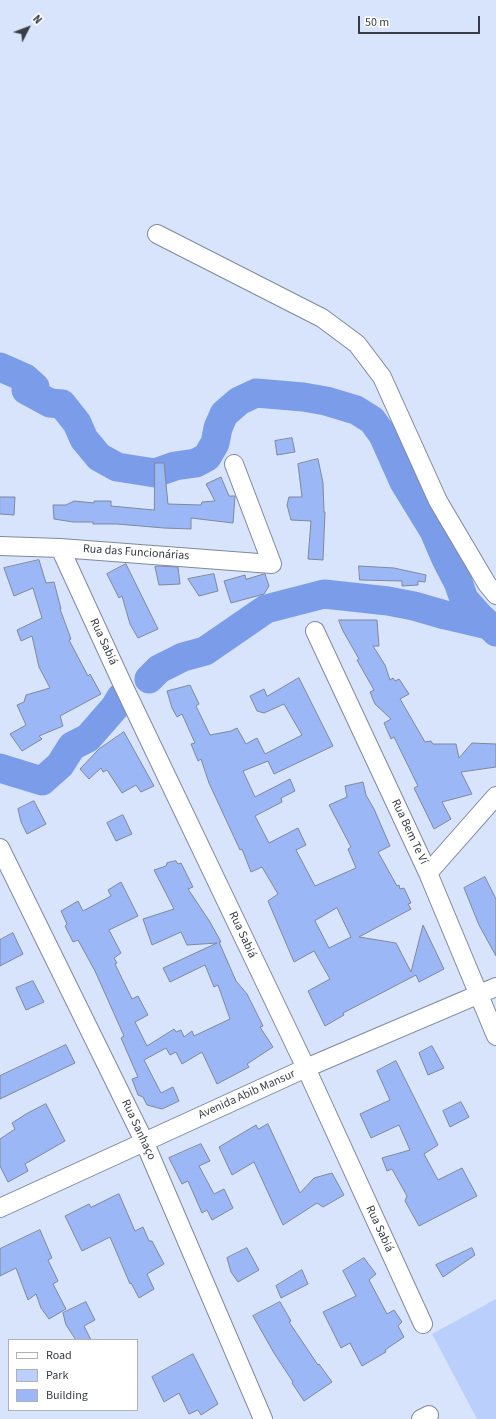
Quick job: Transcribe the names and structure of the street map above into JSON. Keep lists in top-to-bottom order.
{
  "streets": {
    "street": [
      "Rua das Funcionárias",
      "Rua Sabiá",
      "Rua Bem Te Ví",
      "Avenida Abib Mansur",
      "Rua Sanhaço"
    ]
  },
  "crossings": [
    ["Rua das Funcionárias", "Rua Sabiá"],
    ["Rua Sabiá", "Avenida Abib Mansur"],
    ["Rua Bem Te Ví", "Avenida Abib Mansur"],
    ["Avenida Abib Mansur", "Rua Sanhaço"]
  ],
  "legend": ["Road", "Park", "Building"],
  "scale_bar": "50 m",
  "north": "top right"
}
